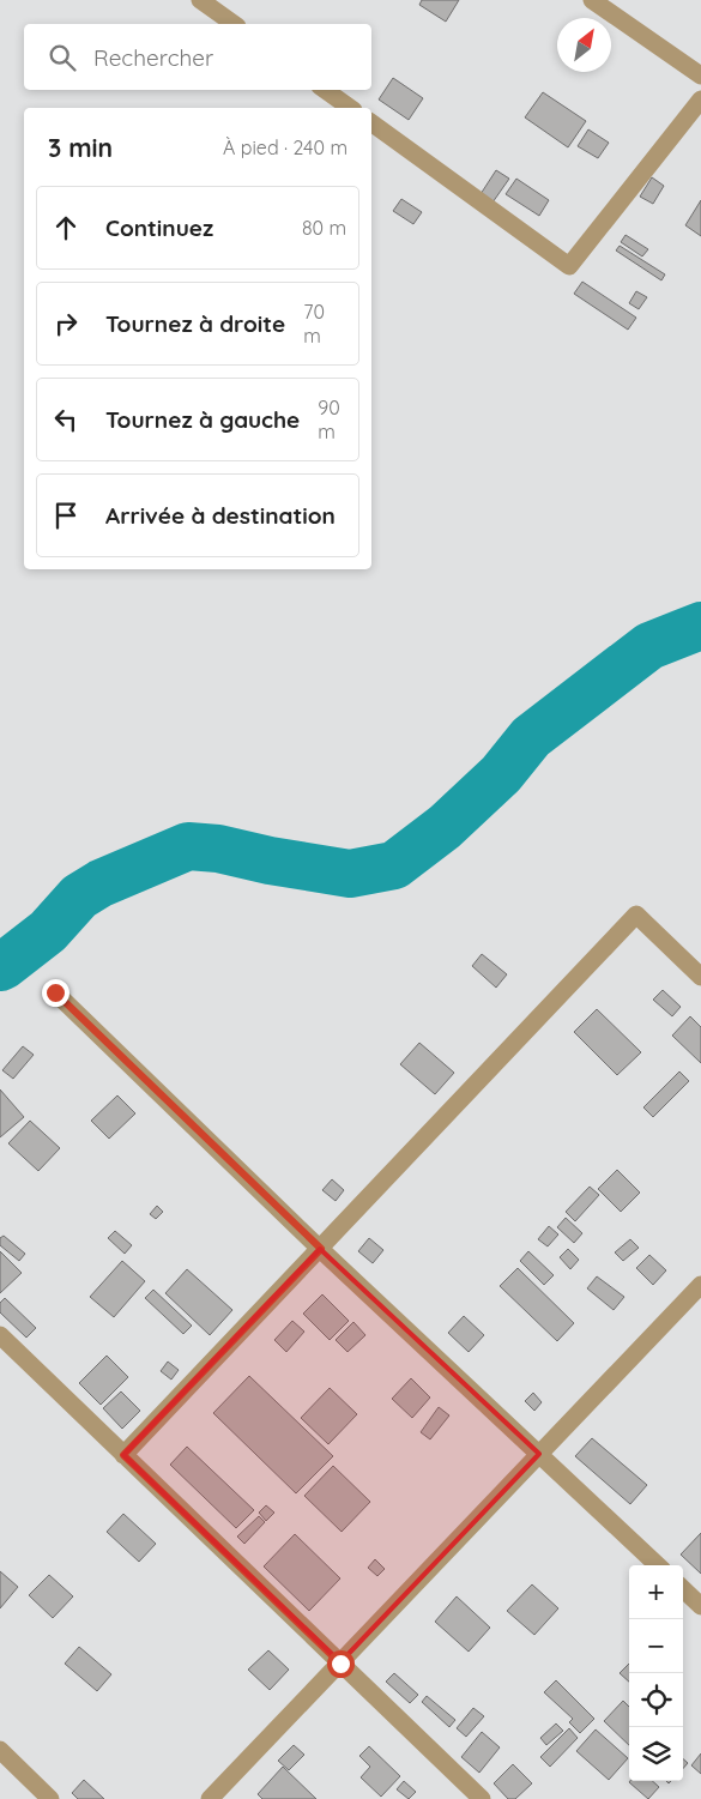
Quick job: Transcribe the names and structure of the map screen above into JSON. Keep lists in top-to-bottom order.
{
  "north": "top right",
  "page": {
    "search": "Rechercher",
    "heading": ["3 min", "À pied · 240 m"],
    "list": [
      ["Continuez", "80 m"],
      ["Tournez à droite", "70 m"],
      ["Tournez à gauche", "90 m"],
      "Arrivée à destination"
    ],
    "map_buttons": ["+", "−"]
  }
}
